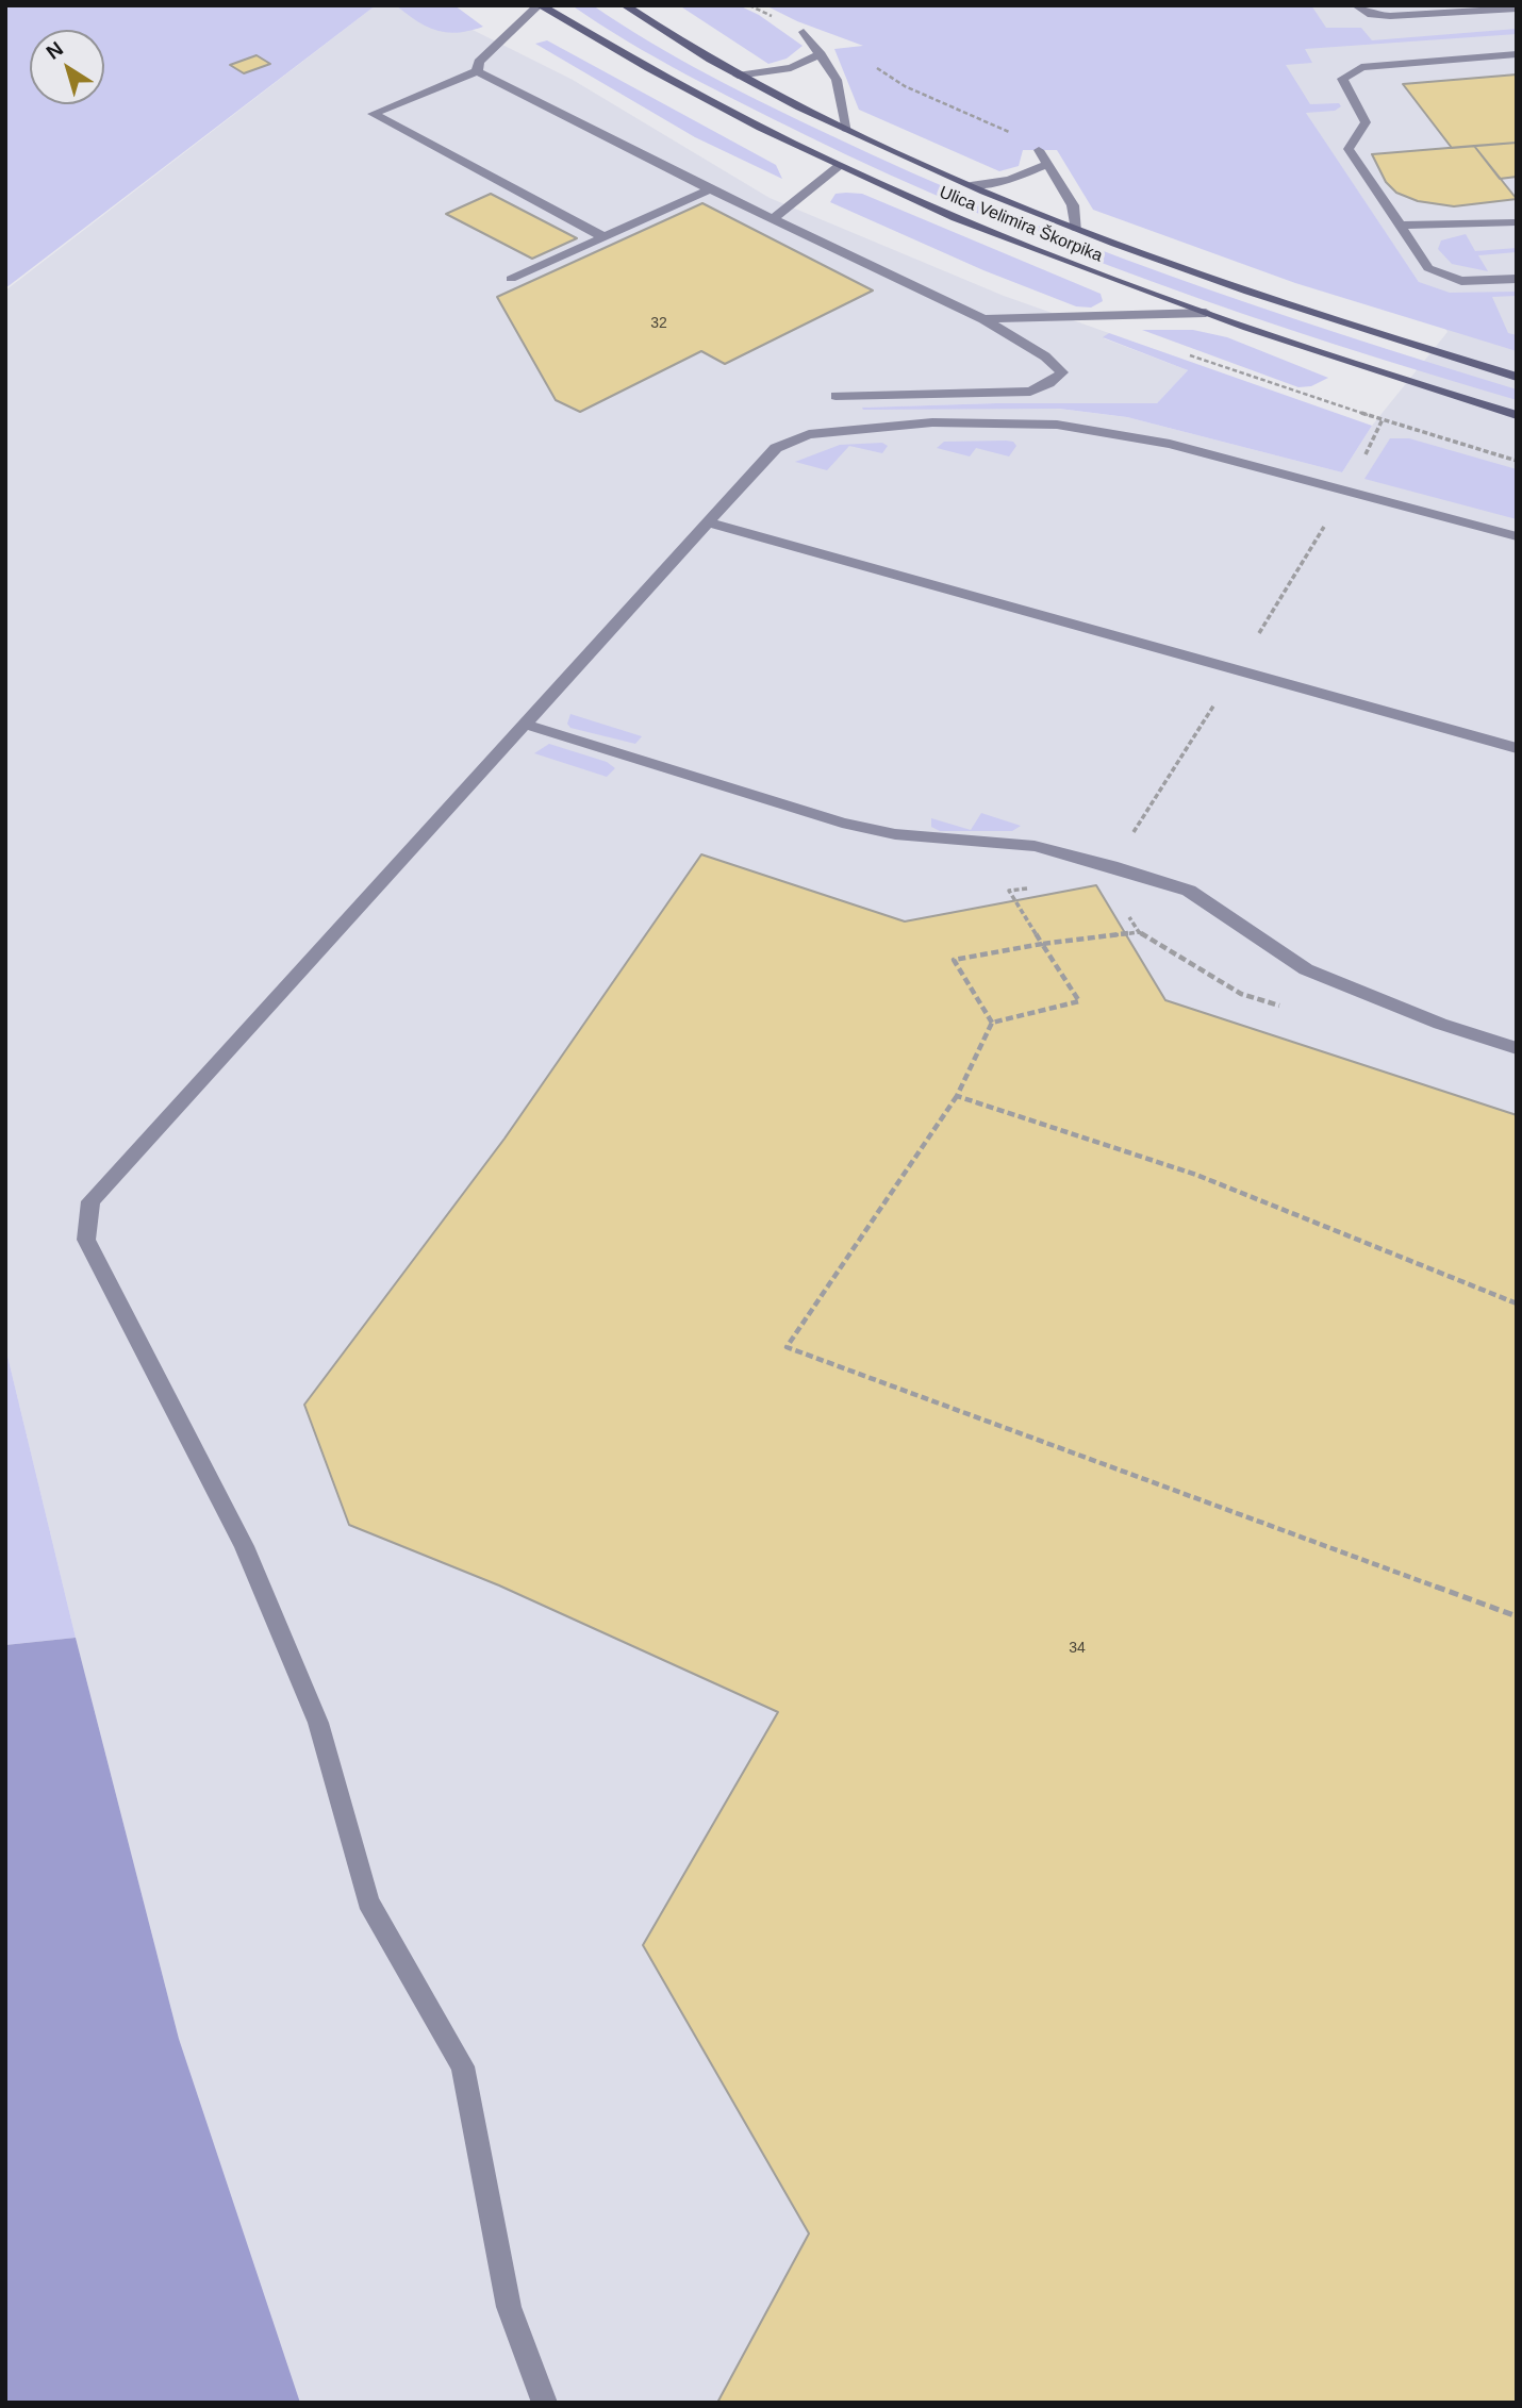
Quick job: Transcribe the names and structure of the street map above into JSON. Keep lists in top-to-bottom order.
{
  "streets": {
    "main road": ["Ulica Velimira Škorpika"]
  },
  "house_numbers": ["32", "34"],
  "north": "top left"
}
